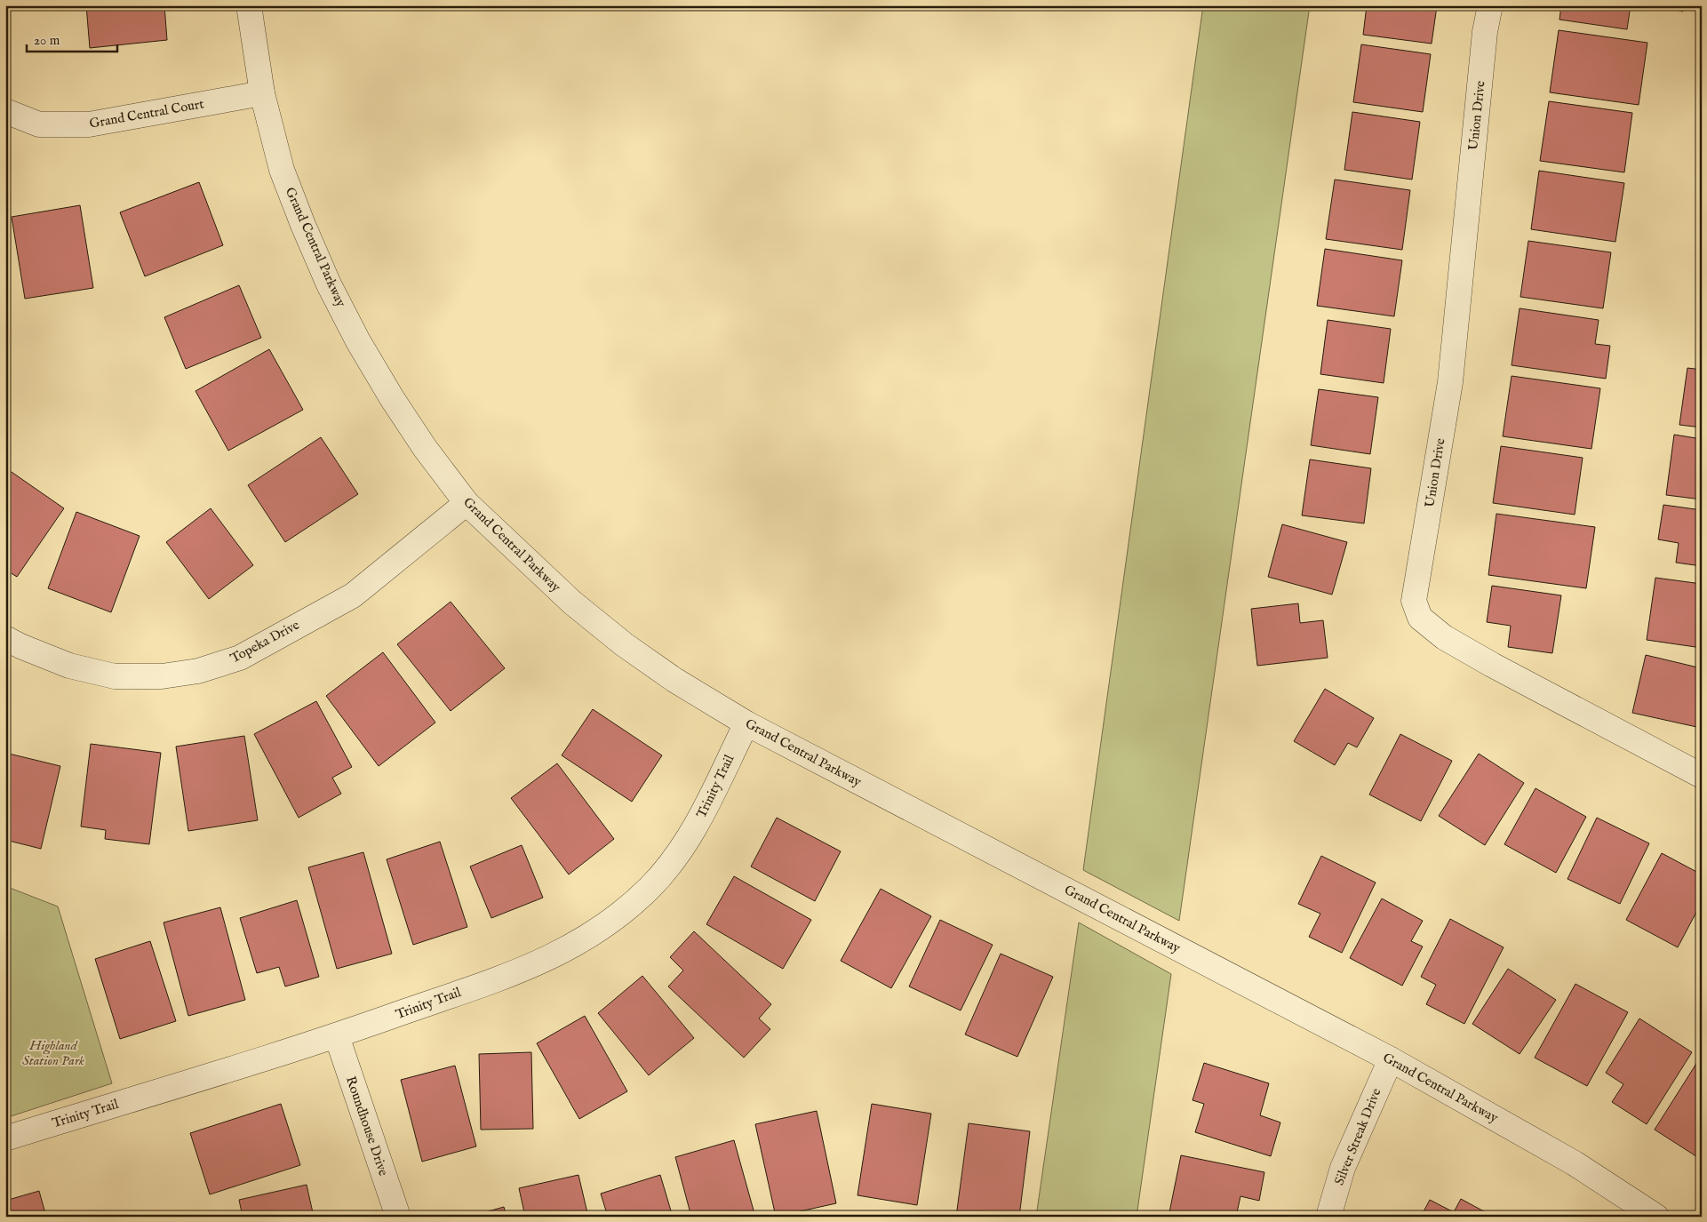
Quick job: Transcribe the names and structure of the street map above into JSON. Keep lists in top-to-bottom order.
{
  "streets": {
    "street": [
      "Grand Central Court",
      "Union Drive",
      "Grand Central Parkway",
      "Topeka Drive",
      "Trinity Trail",
      "Roundhouse Drive",
      "Silver Streak Drive"
    ]
  },
  "crossings": [
    ["Grand Central Court", "Grand Central Parkway"],
    ["Grand Central Parkway", "Topeka Drive"],
    ["Grand Central Parkway", "Trinity Trail"],
    ["Grand Central Parkway", "Silver Streak Drive"],
    ["Trinity Trail", "Roundhouse Drive"]
  ],
  "parks": ["Highland Station Park"],
  "scale_bar": "20 m"
}
